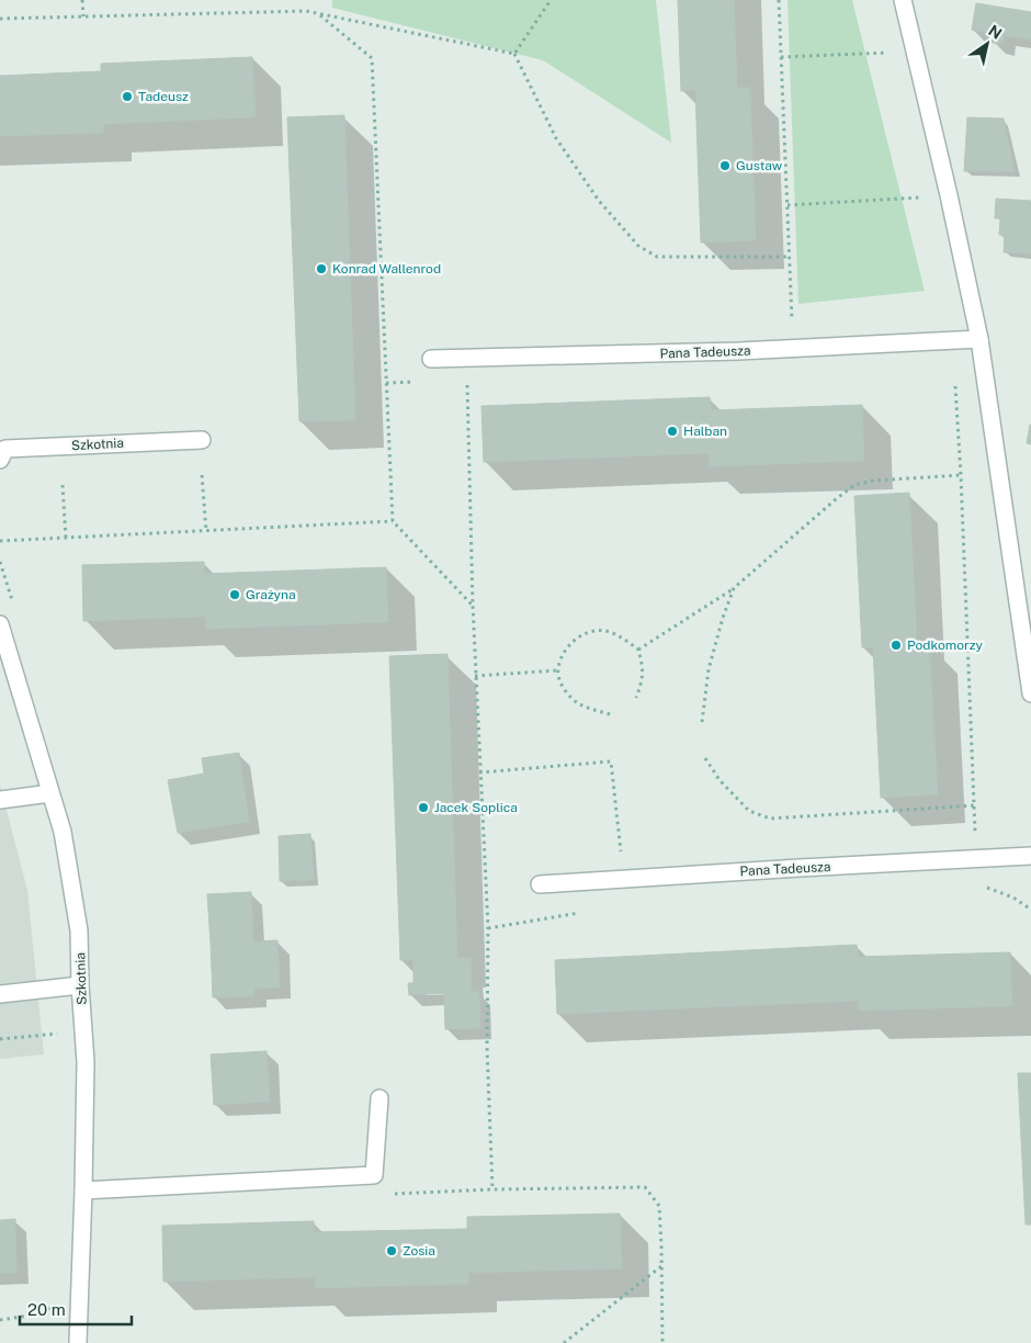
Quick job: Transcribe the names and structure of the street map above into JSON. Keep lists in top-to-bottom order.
{
  "streets": {
    "street": ["Pana Tadeusza", "Szkotnia"]
  },
  "places": [
    "Tadeusz",
    "Gustaw",
    "Konrad Wallenrod",
    "Halban",
    "Grażyna",
    "Podkomorzy",
    "Jacek Soplica",
    "Zosia"
  ],
  "scale_bar": "20 m",
  "north": "top right"
}
